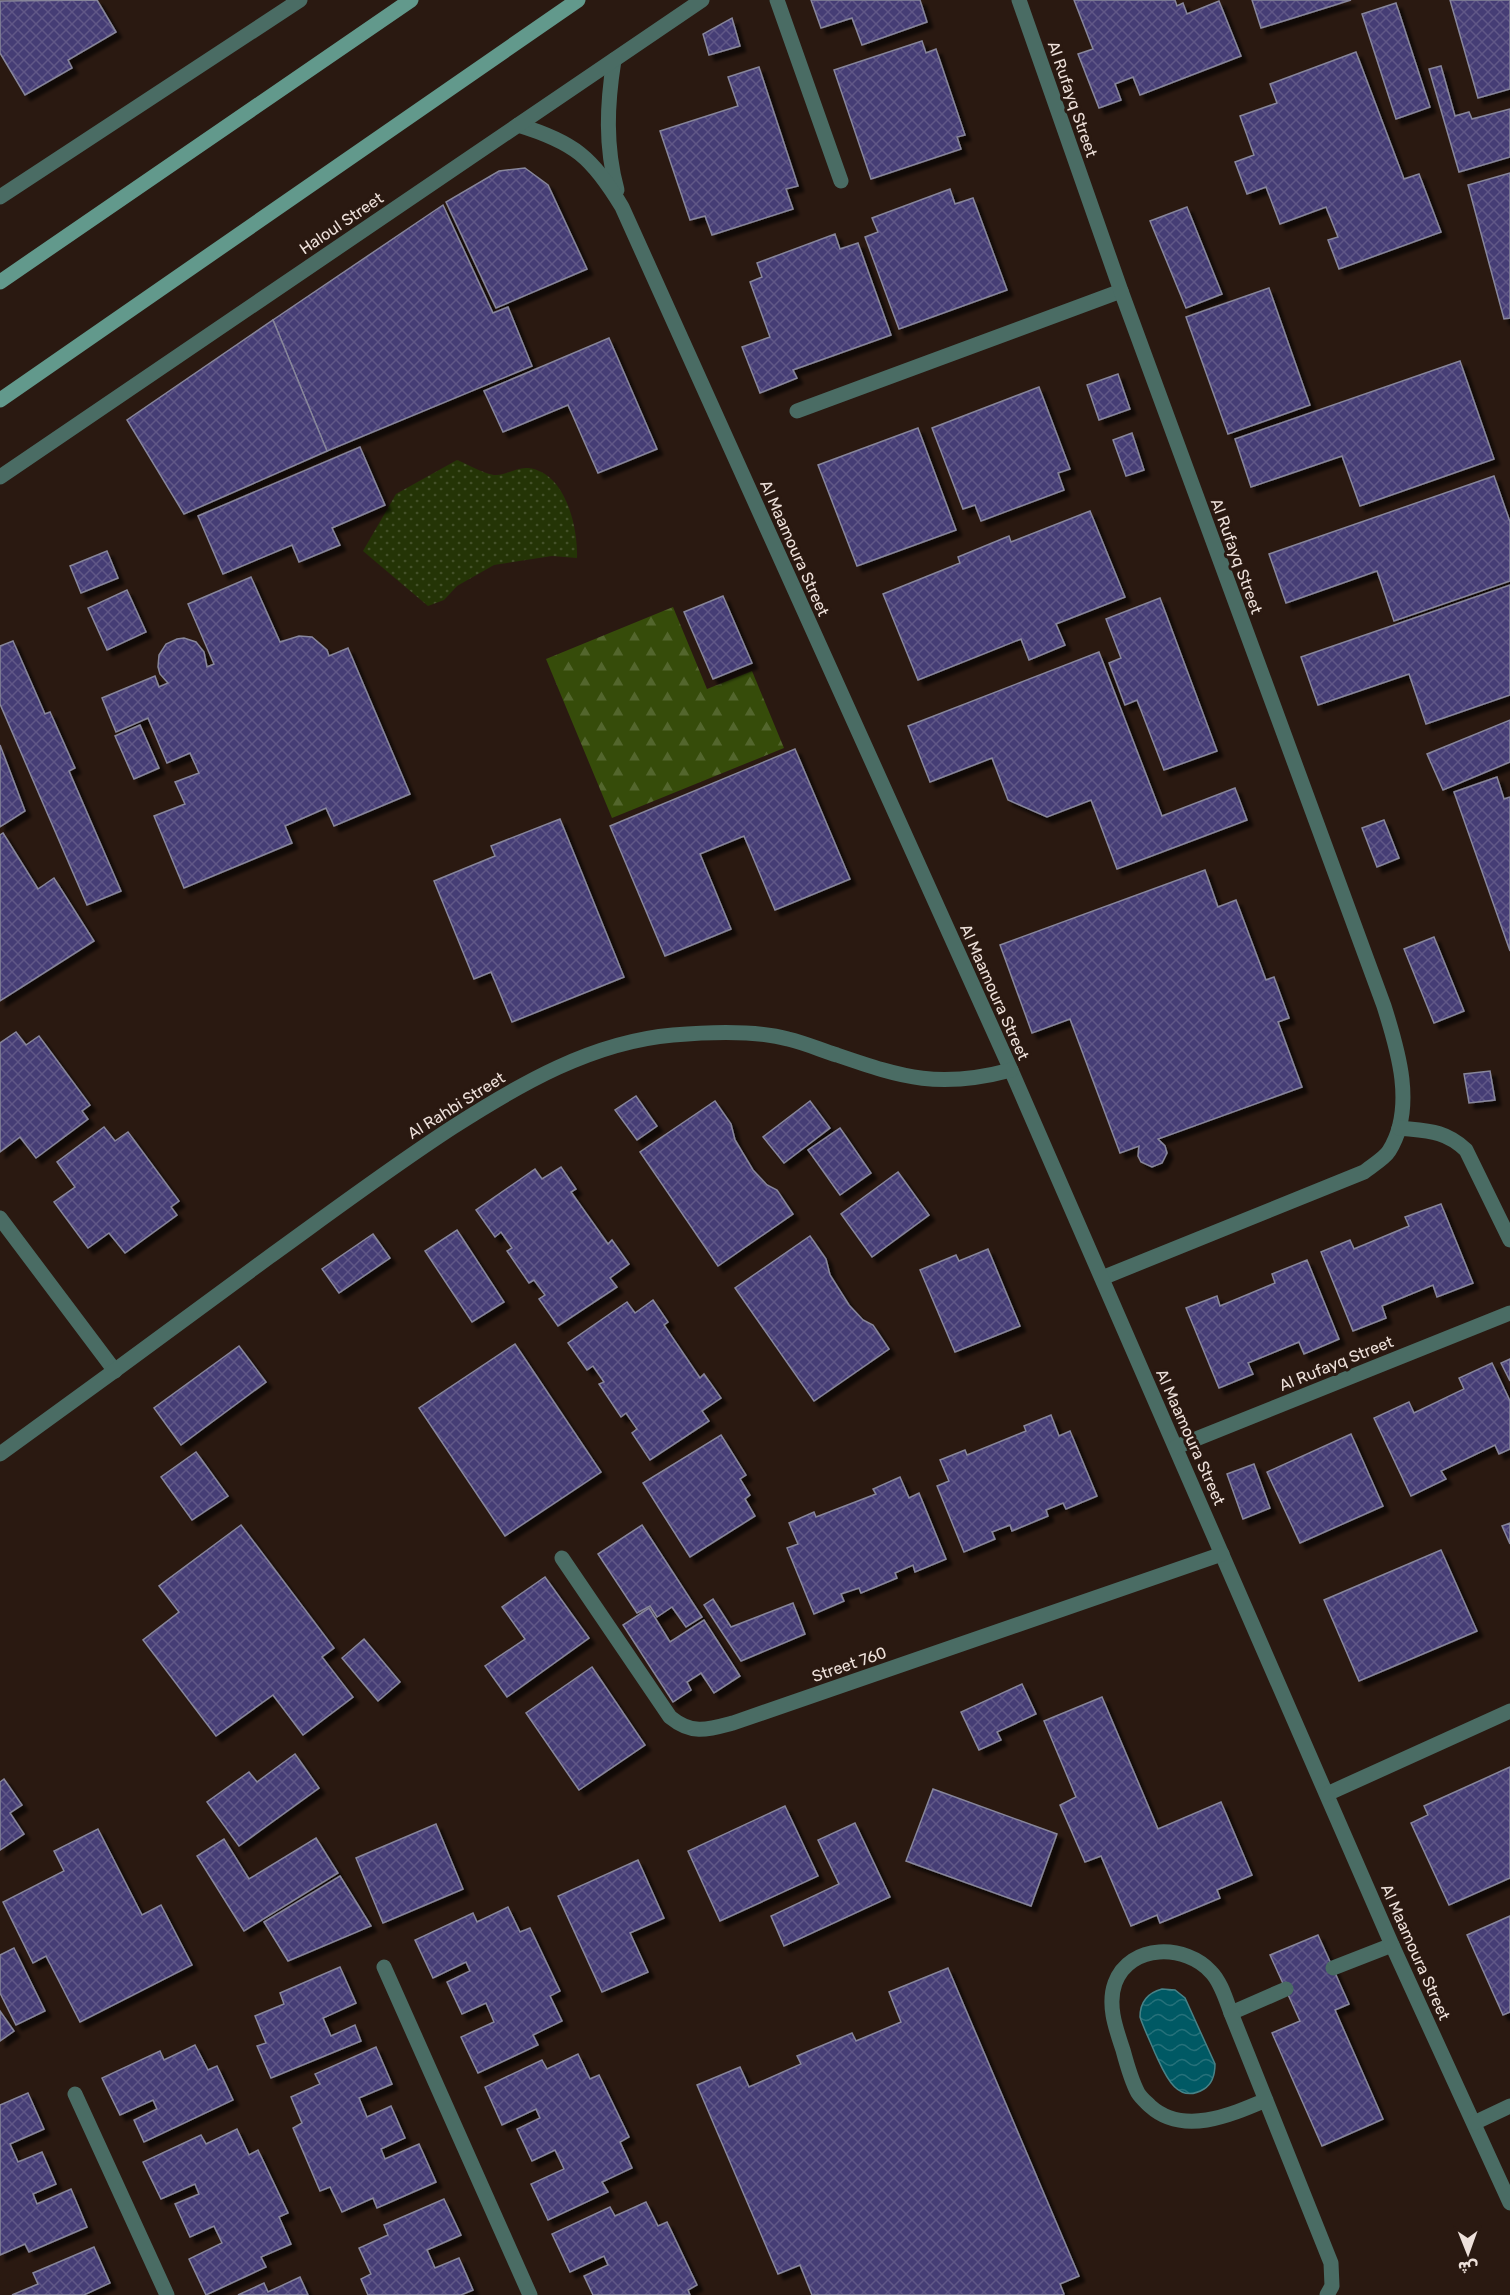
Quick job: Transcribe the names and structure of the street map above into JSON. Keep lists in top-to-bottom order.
{
  "streets": {
    "street": [
      "Al Rufayq Street",
      "Haloul Street",
      "Al Maamoura Street",
      "Al Rahbi Street",
      "Street 760"
    ]
  },
  "crossings": [
    ["Al Rufayq Street", "Al Maamoura Street"],
    ["Haloul Street", "Al Maamoura Street"],
    ["Al Maamoura Street", "Al Rahbi Street"],
    ["Al Maamoura Street", "Street 760"]
  ],
  "north": "bottom"
}
